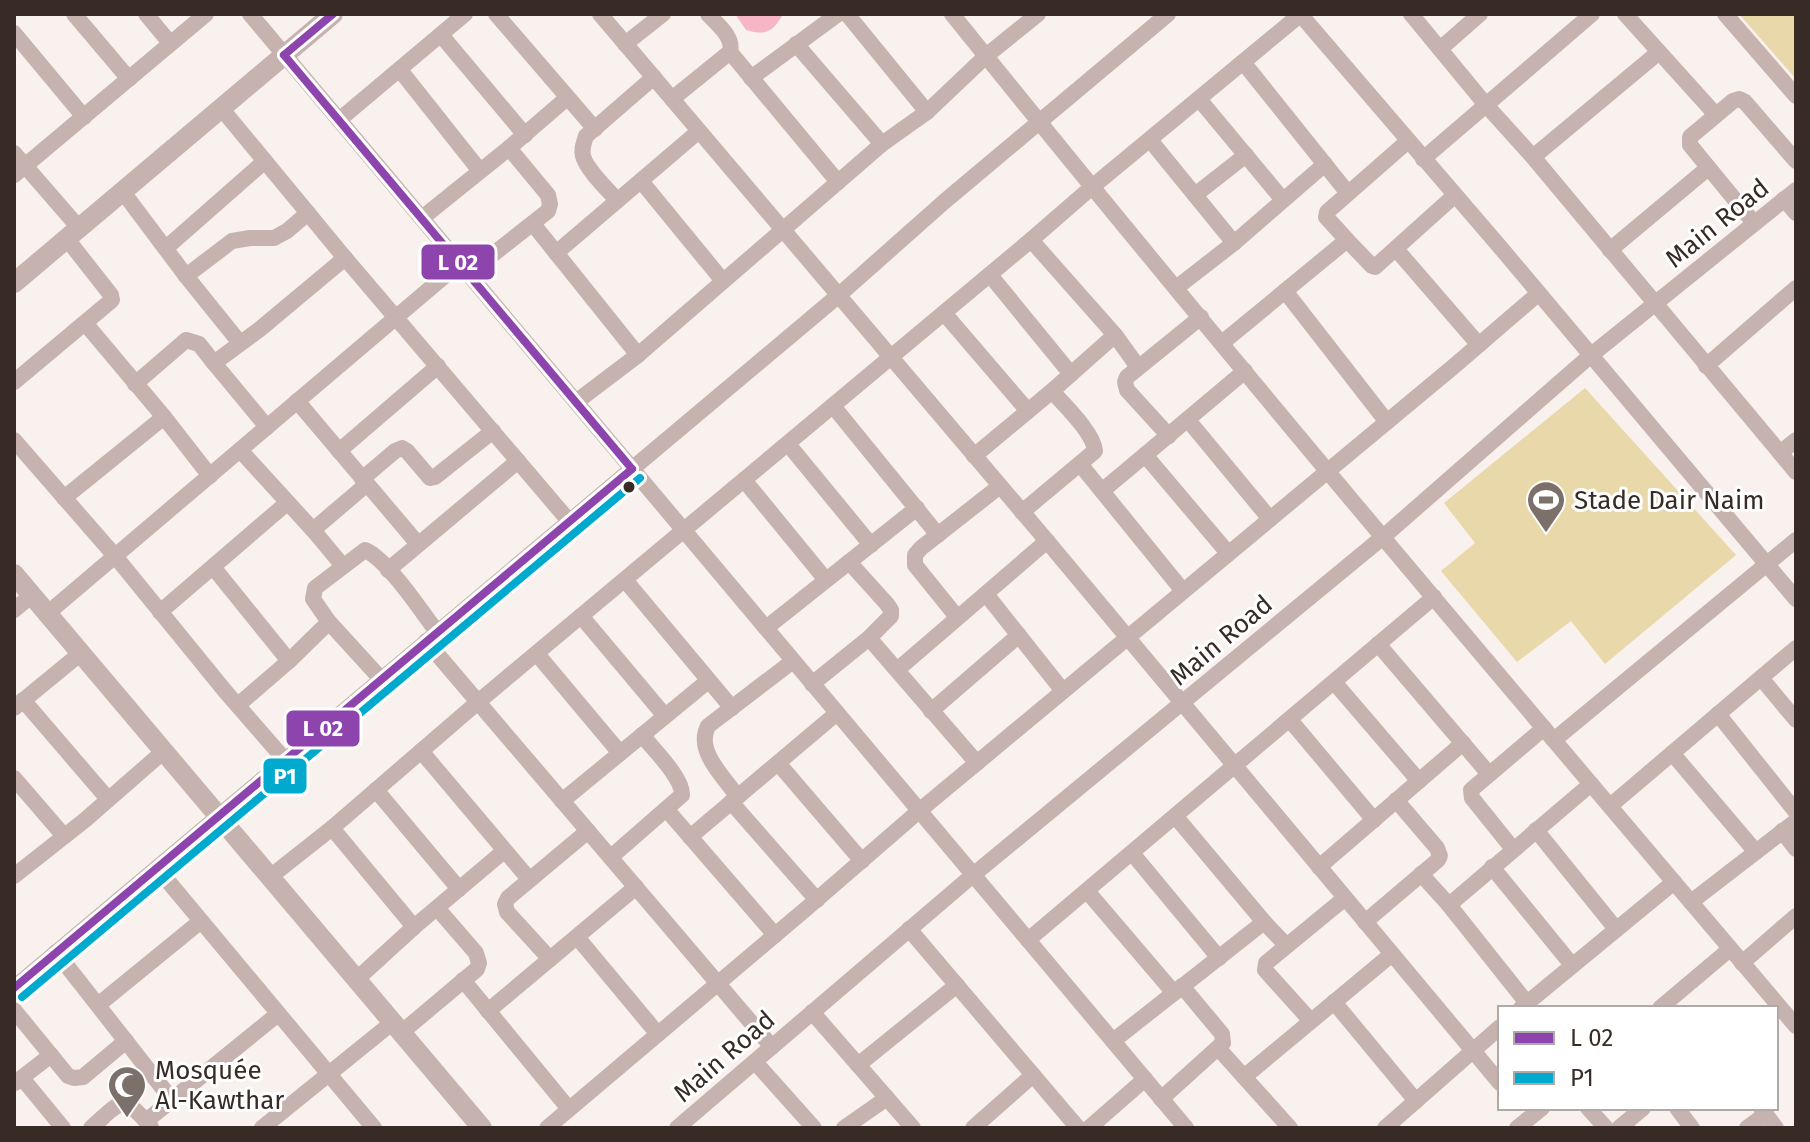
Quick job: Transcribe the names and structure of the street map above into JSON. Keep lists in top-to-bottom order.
{
  "streets": {
    "street": ["Main Road"]
  },
  "places": {
    "sports": ["Stade Dair Naim"],
    "mosque": ["Mosquée Al-Kawthar"]
  },
  "lines": ["transit line P1"],
  "legend": ["L 02", "P1"]
}
